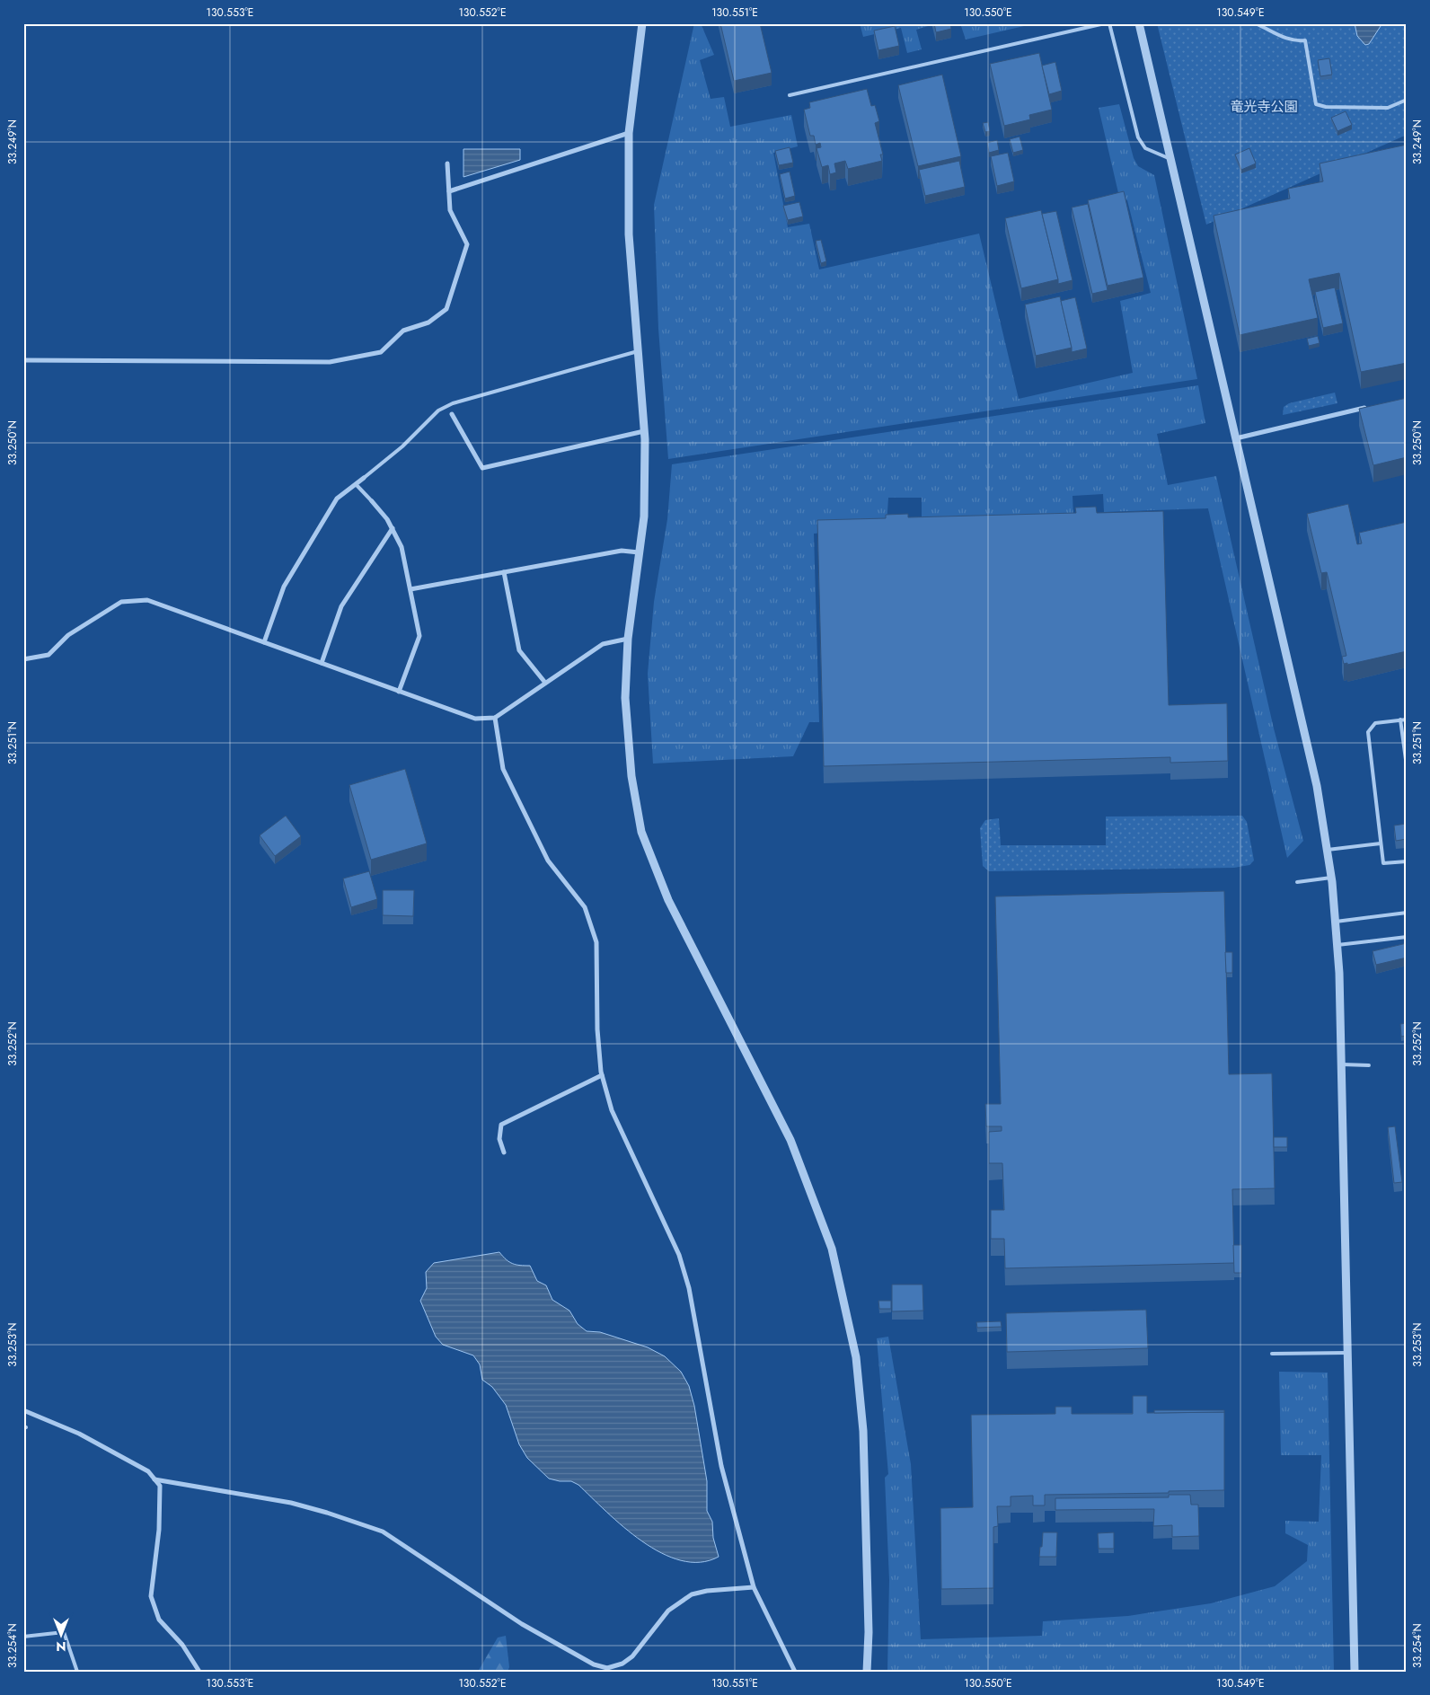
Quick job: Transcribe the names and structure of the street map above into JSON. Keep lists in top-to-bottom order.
{
  "parks": ["竜光寺公園"],
  "north": "bottom",
  "coordinates": [
    "130.553°E",
    "130.552°E",
    "130.551°E",
    "130.550°E",
    "130.549°E",
    "33.249°N",
    "33.250°N",
    "33.251°N",
    "33.252°N",
    "33.253°N",
    "33.254°N"
  ]
}
